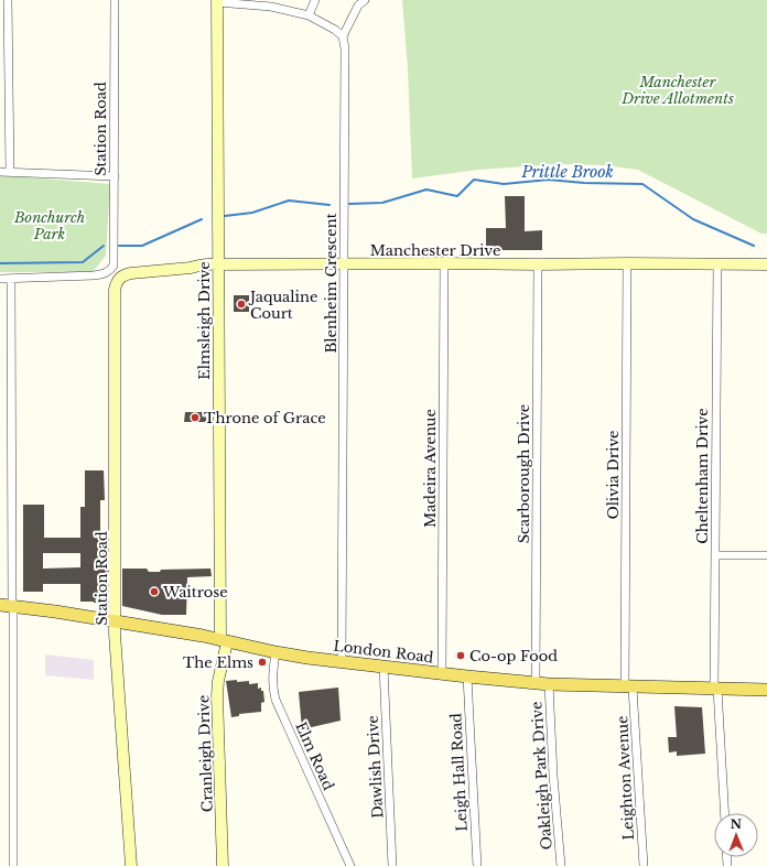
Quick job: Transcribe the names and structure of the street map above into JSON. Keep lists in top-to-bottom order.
{
  "streets": {
    "main road": ["London Road"],
    "street": [
      "Station Road",
      "Manchester Drive",
      "Blenheim Crescent",
      "Elmsleigh Drive",
      "Madeira Avenue",
      "Scarborough Drive",
      "Olivia Drive",
      "Cheltenham Drive",
      "Cranleigh Drive",
      "Elm Road",
      "Dawlish Drive",
      "Leigh Hall Road",
      "Oakleigh Park Drive",
      "Leighton Avenue"
    ]
  },
  "crossings": [
    ["Station Road", "Manchester Drive"],
    ["Station Road", "London Road"],
    ["Manchester Drive", "Blenheim Crescent"],
    ["Manchester Drive", "Elmsleigh Drive"],
    ["Manchester Drive", "Madeira Avenue"],
    ["Manchester Drive", "Scarborough Drive"],
    ["Manchester Drive", "Olivia Drive"],
    ["Manchester Drive", "Cheltenham Drive"],
    ["Blenheim Crescent", "London Road"],
    ["Elmsleigh Drive", "London Road"],
    ["Elmsleigh Drive", "Cranleigh Drive"],
    ["Madeira Avenue", "London Road"],
    ["Scarborough Drive", "London Road"],
    ["Olivia Drive", "London Road"],
    ["Olivia Drive", "Leighton Avenue"],
    ["Cheltenham Drive", "London Road"],
    ["London Road", "Cranleigh Drive"],
    ["London Road", "Elm Road"],
    ["London Road", "Dawlish Drive"],
    ["London Road", "Leigh Hall Road"],
    ["London Road", "Oakleigh Park Drive"],
    ["London Road", "Leighton Avenue"]
  ],
  "water": ["Prittle Brook"],
  "parks": ["Manchester Drive Allotments", "Bonchurch Park"],
  "places": [
    "Jaqualine Court",
    "Throne of Grace",
    "Waitrose",
    "Co-op Food",
    "The Elms"
  ],
  "north": "top"
}
